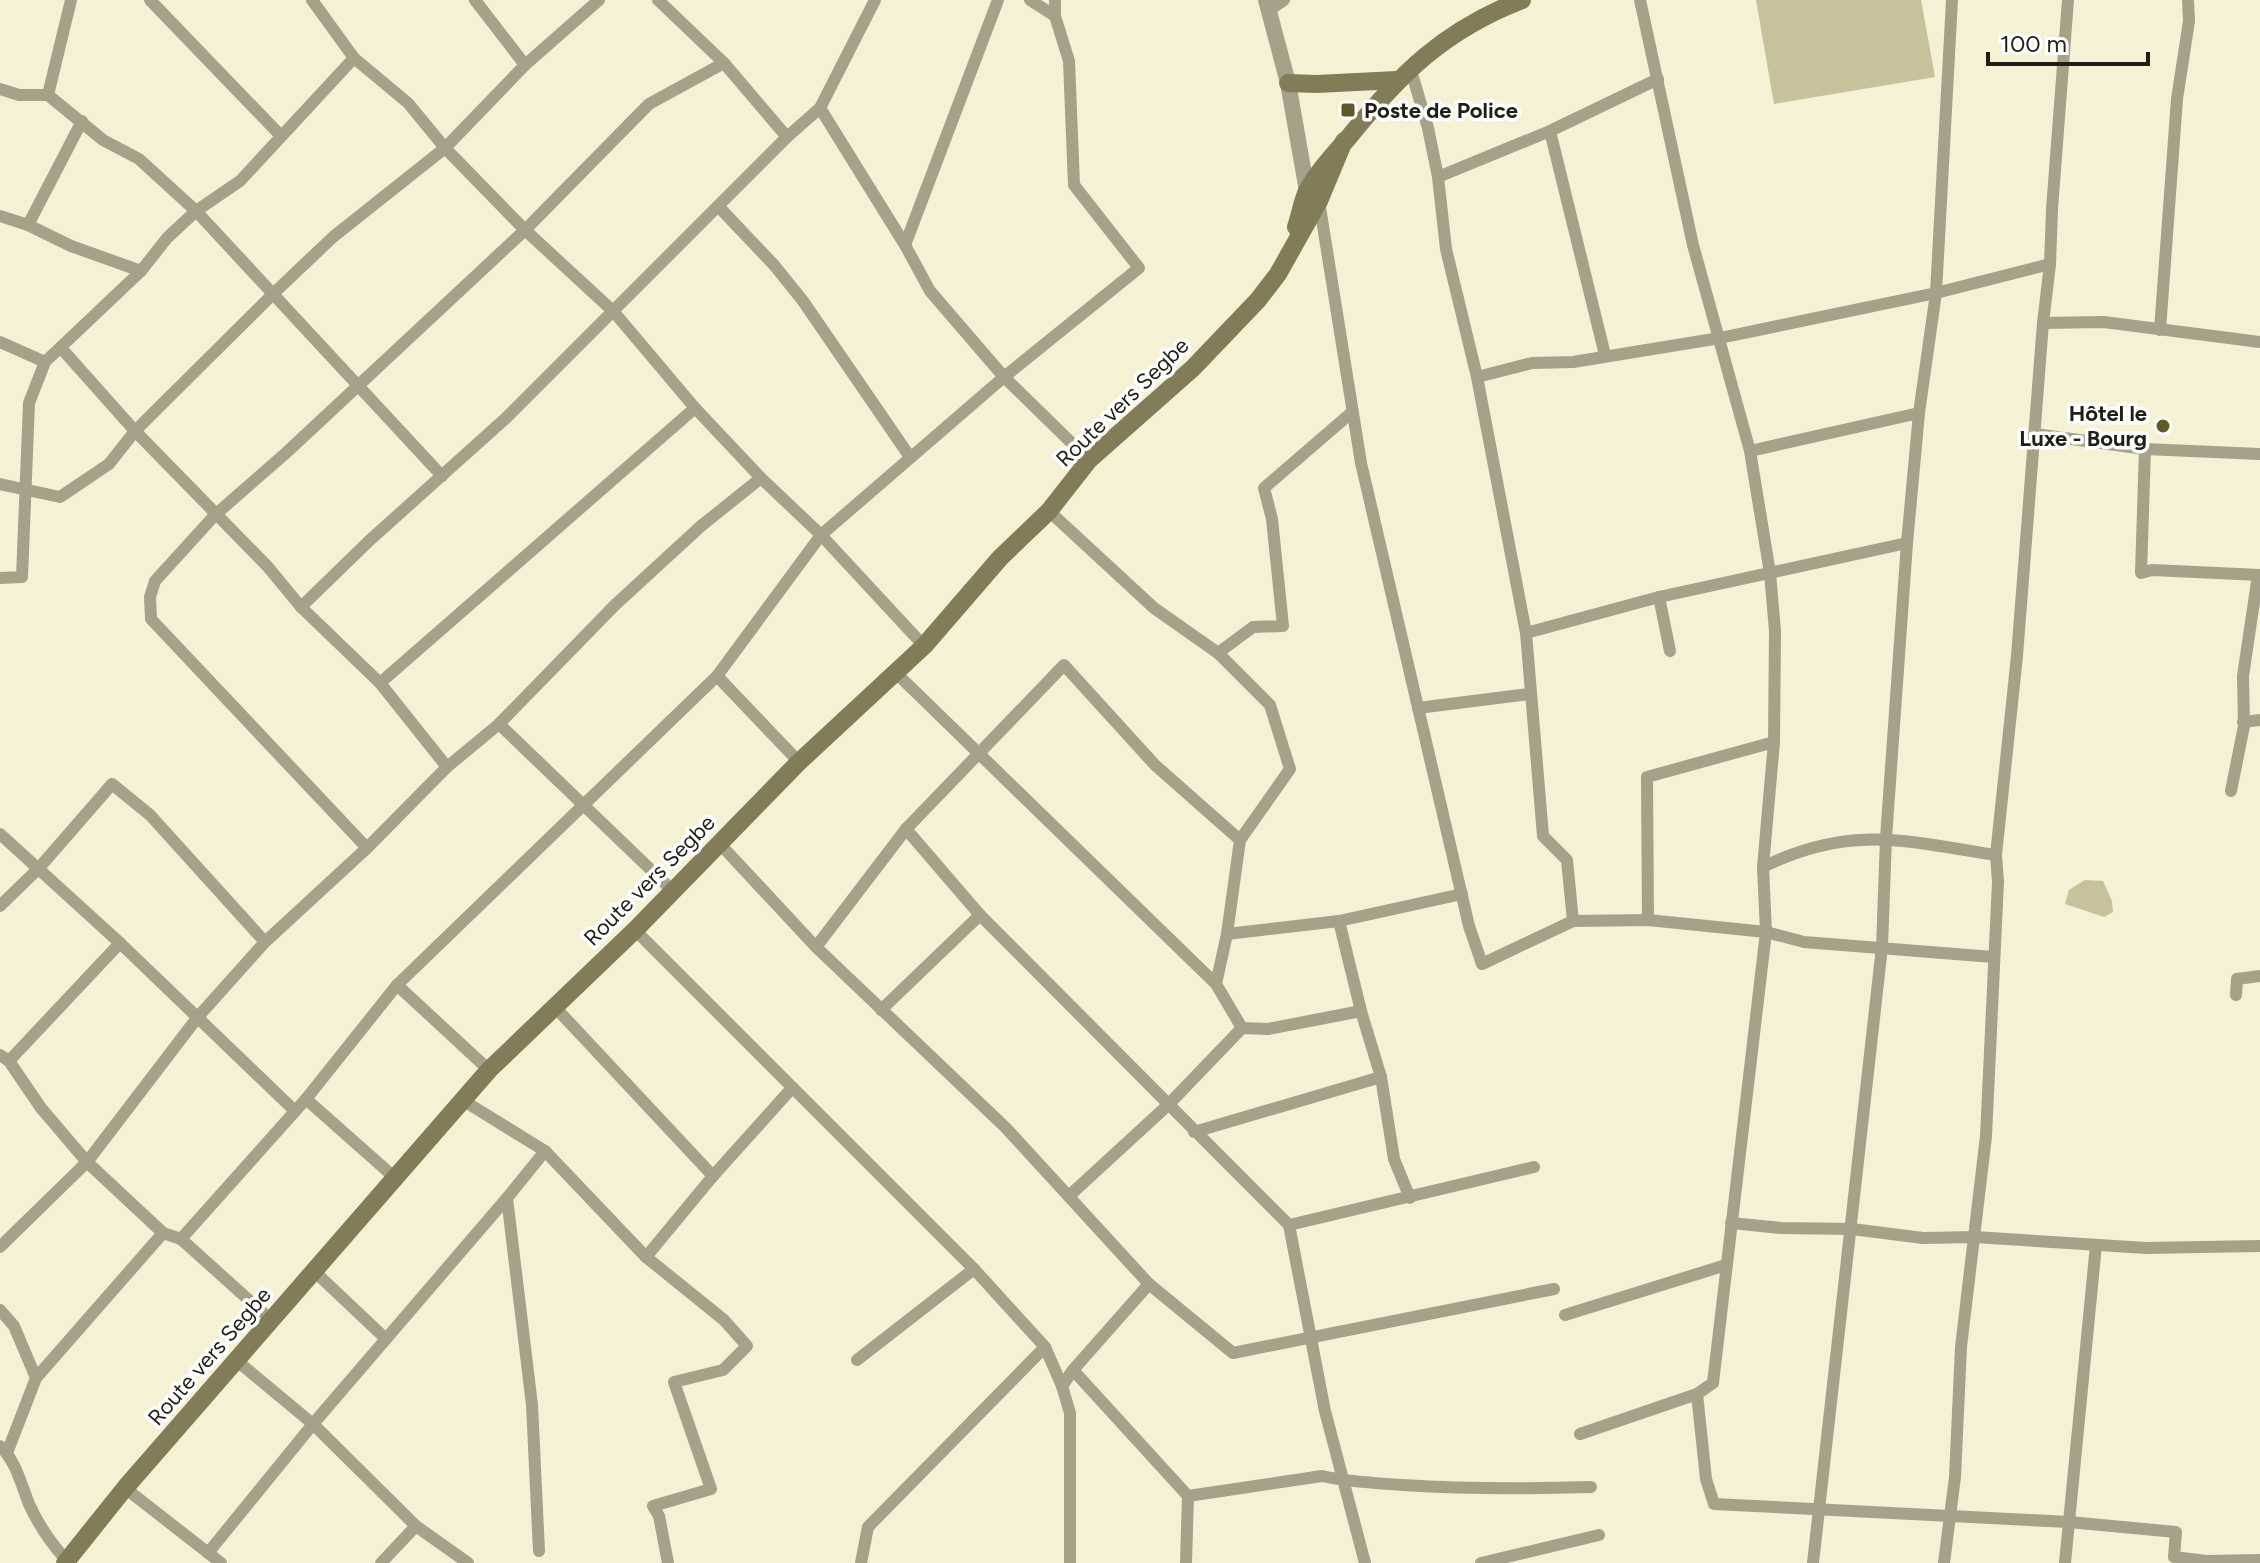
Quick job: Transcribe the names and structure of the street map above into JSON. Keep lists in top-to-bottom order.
{
  "streets": {
    "main road": ["Route vers Segbe"]
  },
  "places": {
    "transit": ["Poste de Police"],
    "other": ["Hôtel le Luxe - Bourg"]
  },
  "scale_bar": "100 m"
}
